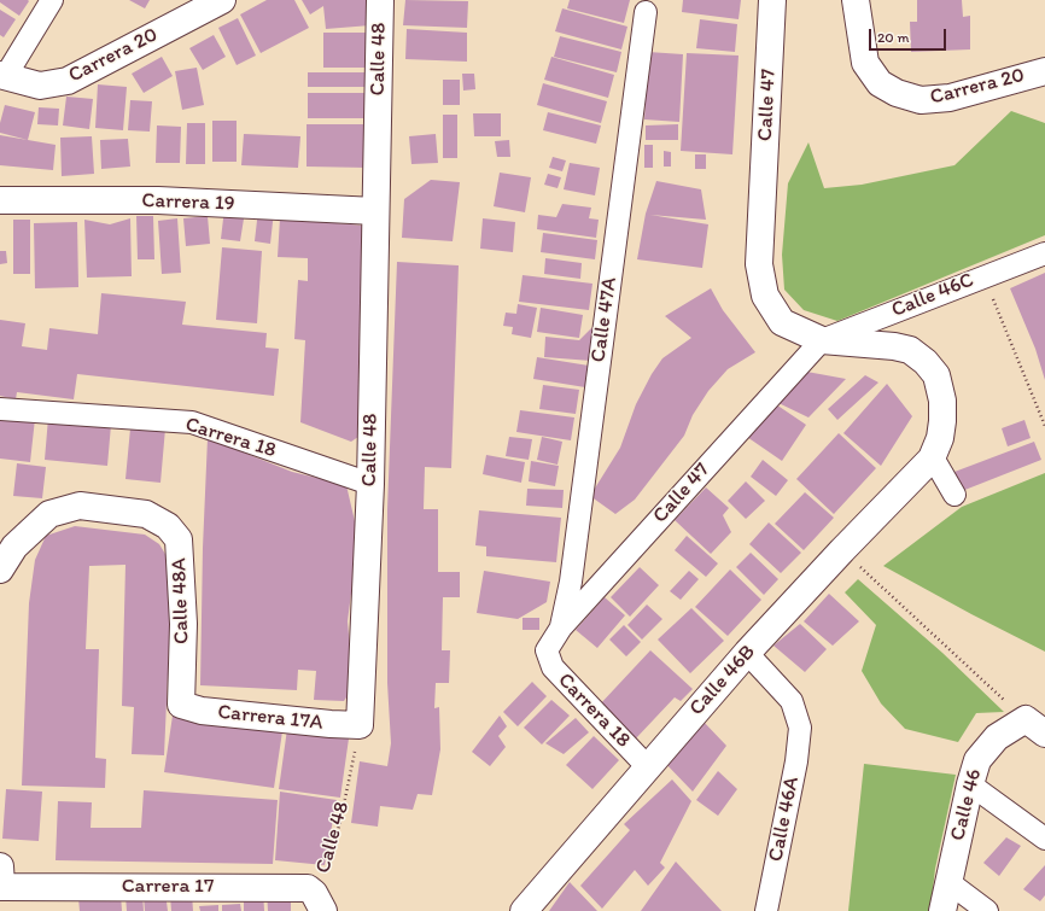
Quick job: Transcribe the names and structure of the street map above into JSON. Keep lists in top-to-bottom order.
{
  "streets": {
    "street": [
      "Carrera 20",
      "Calle 48",
      "Calle 47",
      "Carrera 19",
      "Calle 46C",
      "Calle 47A",
      "Carrera 18",
      "Calle 48A",
      "Calle 46B",
      "Carrera 17A",
      "Calle 46",
      "Calle 46A",
      "Carrera 17"
    ]
  },
  "crossings": [
    ["Calle 48", "Carrera 19"],
    ["Calle 48", "Carrera 18"],
    ["Calle 48", "Carrera 17A"],
    ["Calle 48", "Carrera 17"],
    ["Calle 47", "Calle 46C"],
    ["Calle 47", "Calle 47A"],
    ["Calle 47", "Carrera 18"],
    ["Carrera 18", "Calle 46B"],
    ["Calle 48A", "Carrera 17A"],
    ["Calle 46B", "Calle 46A"]
  ],
  "scale_bar": "20 m"
}
